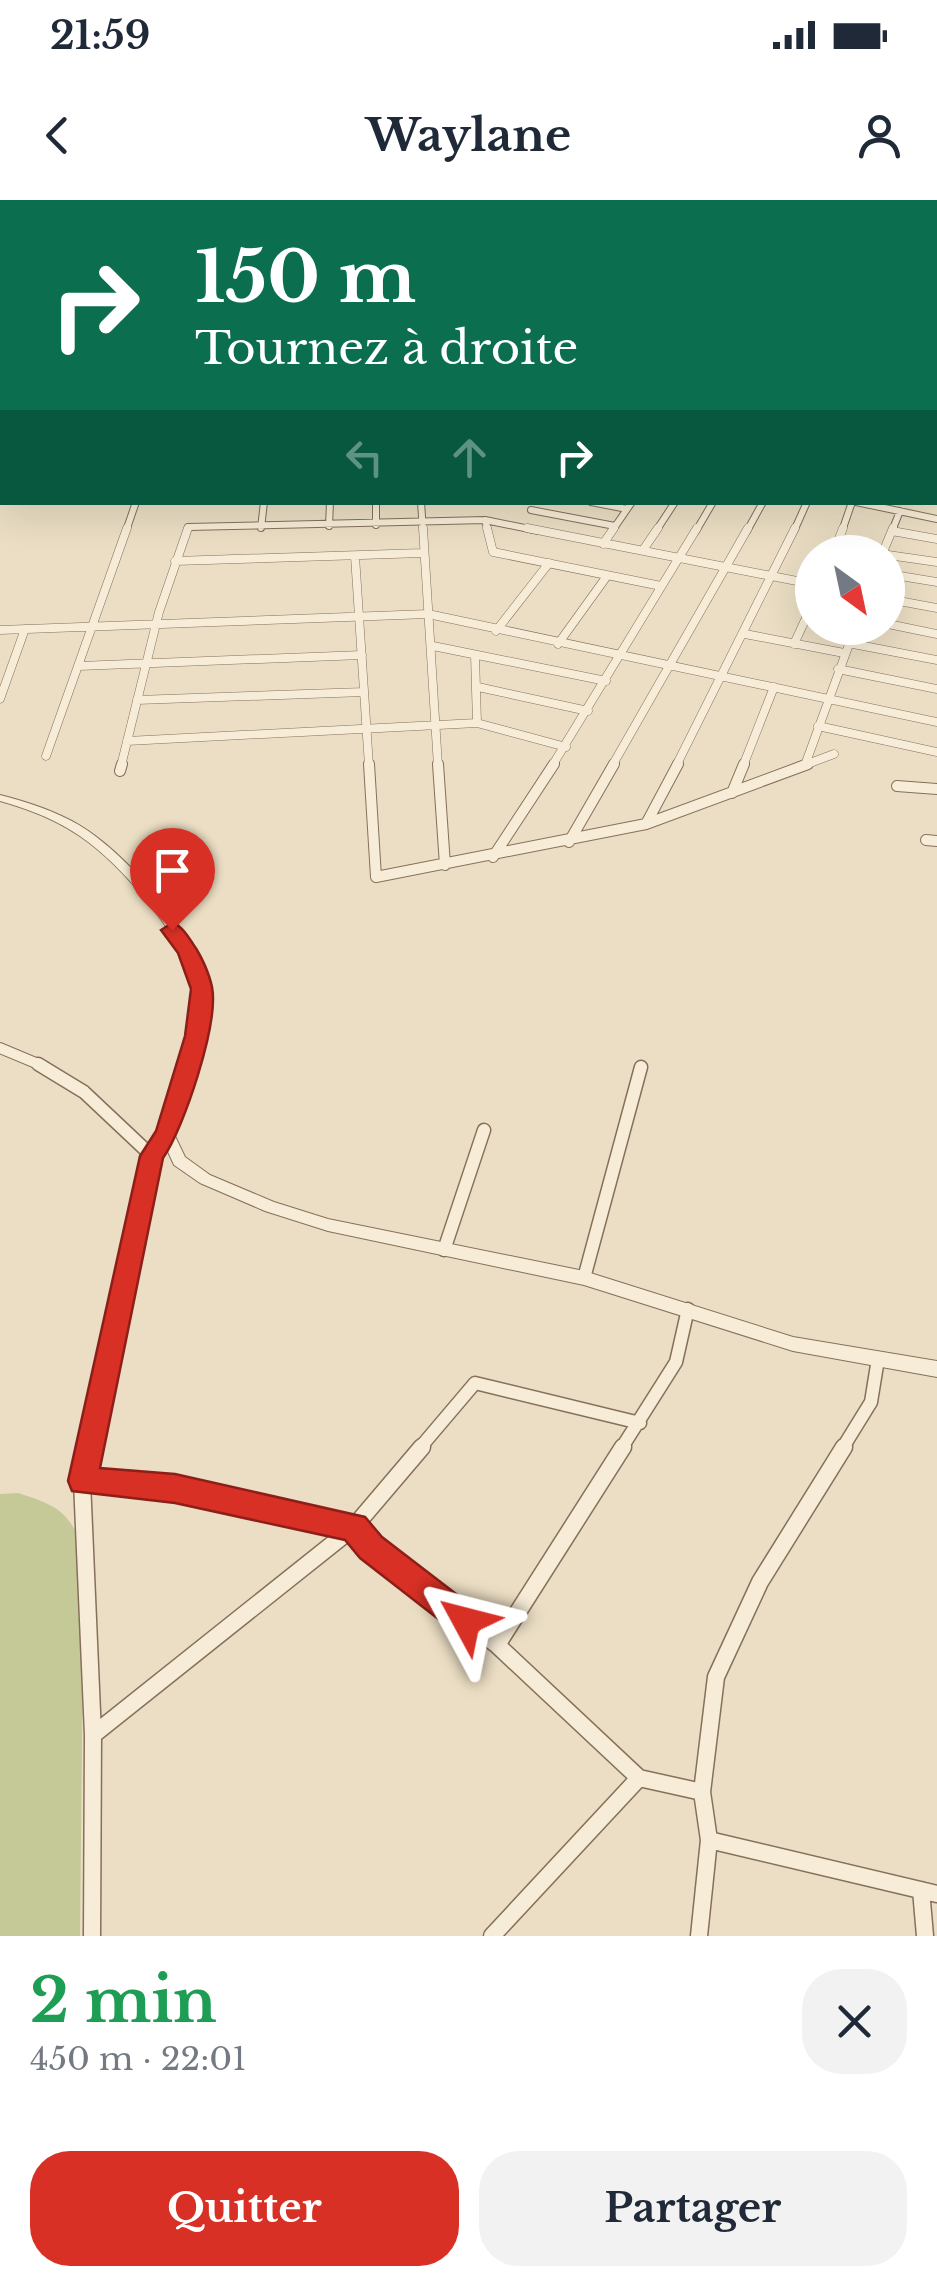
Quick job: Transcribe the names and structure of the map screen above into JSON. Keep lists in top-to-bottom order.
{
  "north": "bottom right",
  "page": {
    "status": "21:59",
    "header": "Waylane",
    "turn": ["150 m", "Tournez à droite"],
    "heading": ["2 min", "450 m · 22:01"],
    "buttons": ["Quitter", "Partager"]
  }
}
